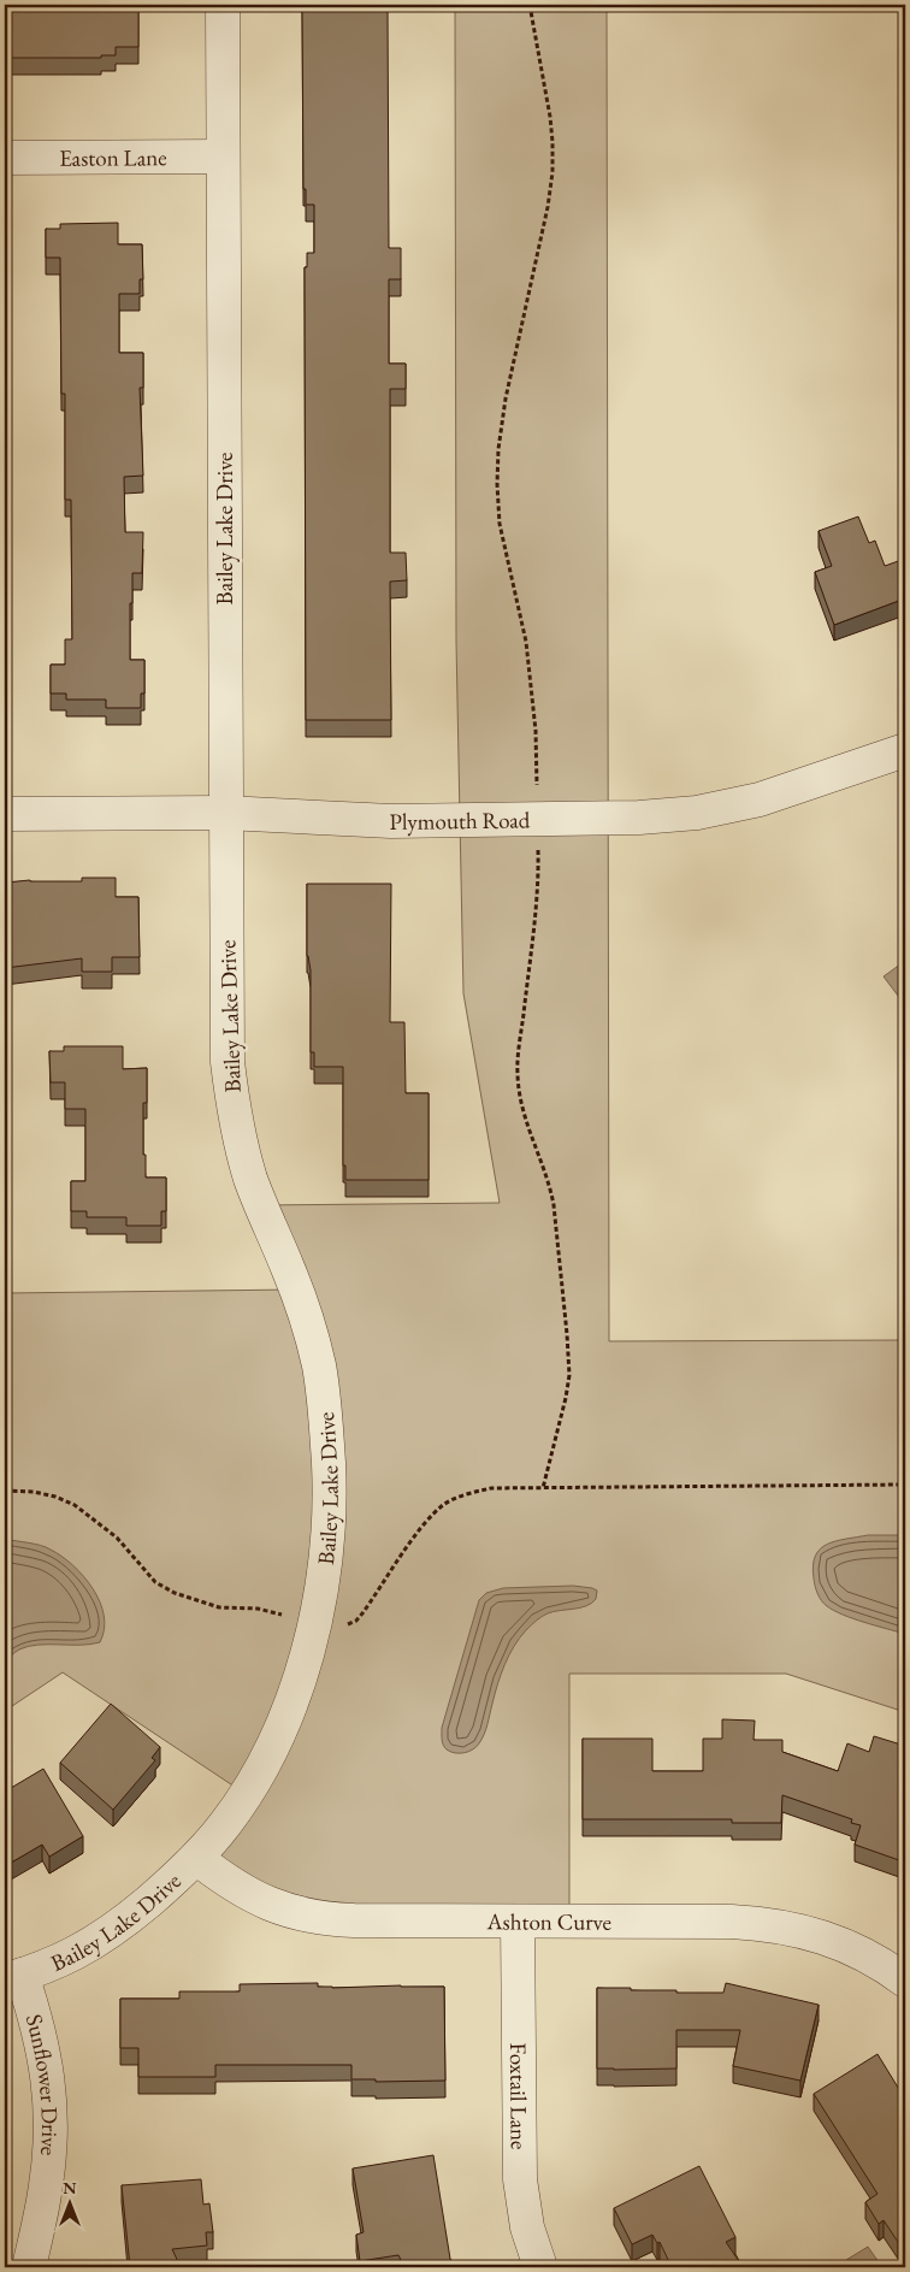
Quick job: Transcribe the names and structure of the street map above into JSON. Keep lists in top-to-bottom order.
{
  "streets": {
    "street": [
      "Easton Lane",
      "Bailey Lake Drive",
      "Plymouth Road",
      "Ashton Curve",
      "Sunflower Drive",
      "Foxtail Lane"
    ]
  },
  "crossings": [
    ["Easton Lane", "Bailey Lake Drive"],
    ["Bailey Lake Drive", "Plymouth Road"],
    ["Bailey Lake Drive", "Ashton Curve"],
    ["Bailey Lake Drive", "Sunflower Drive"],
    ["Ashton Curve", "Foxtail Lane"]
  ],
  "north": "top"
}
